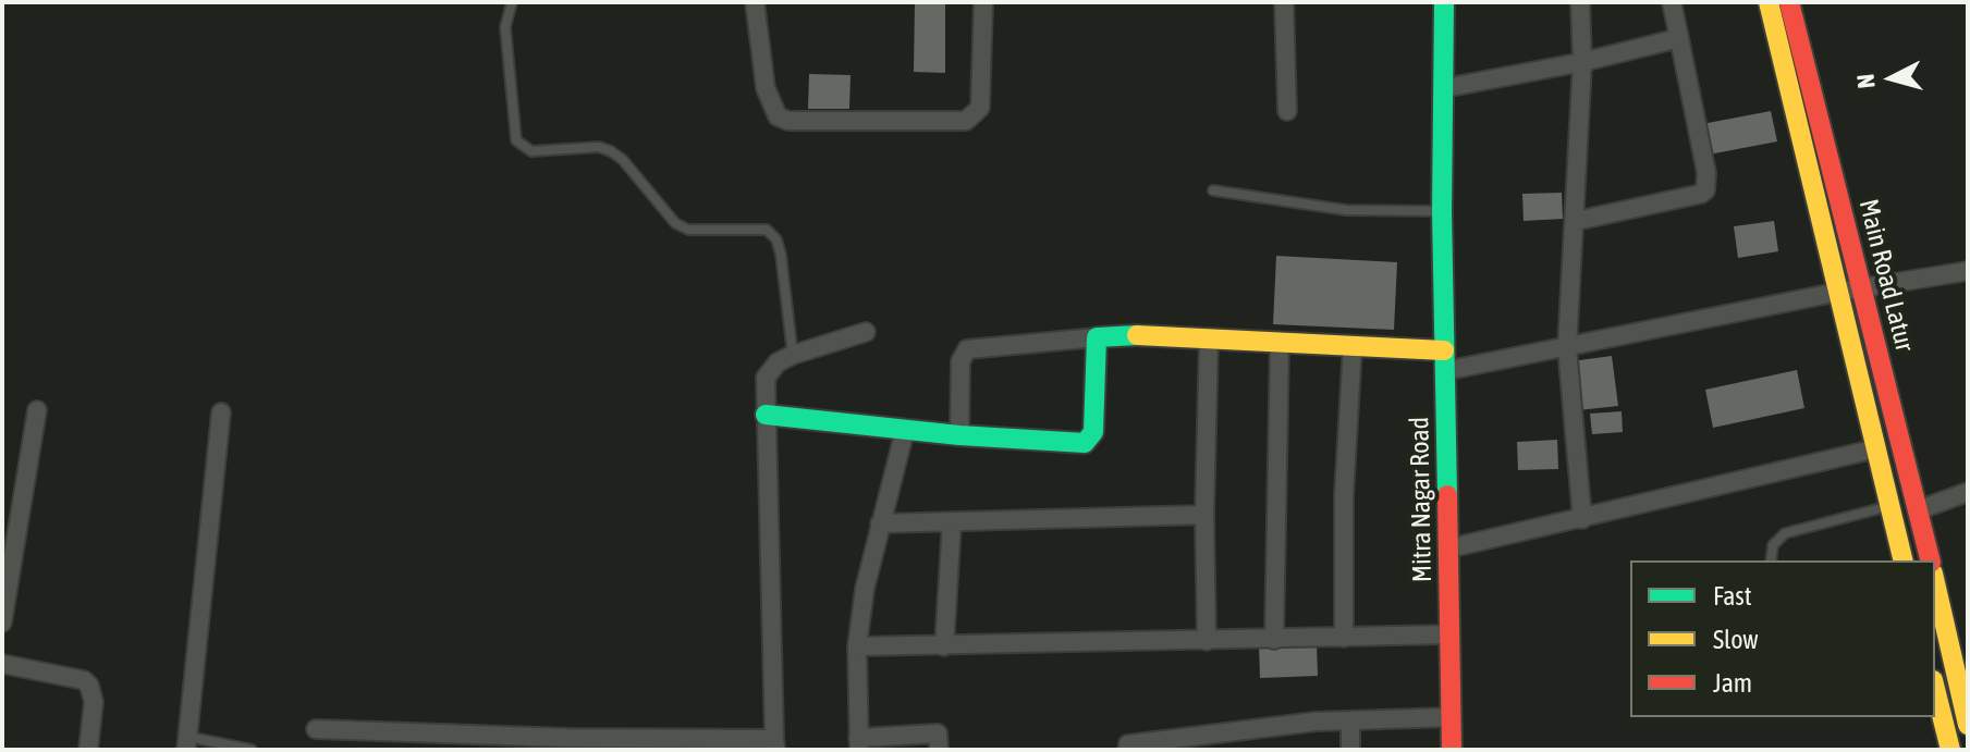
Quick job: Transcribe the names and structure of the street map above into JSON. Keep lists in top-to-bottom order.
{
  "streets": {
    "street": ["Main Road Latur", "Mitra Nagar Road"]
  },
  "legend": ["Fast", "Slow", "Jam"],
  "north": "left"
}
